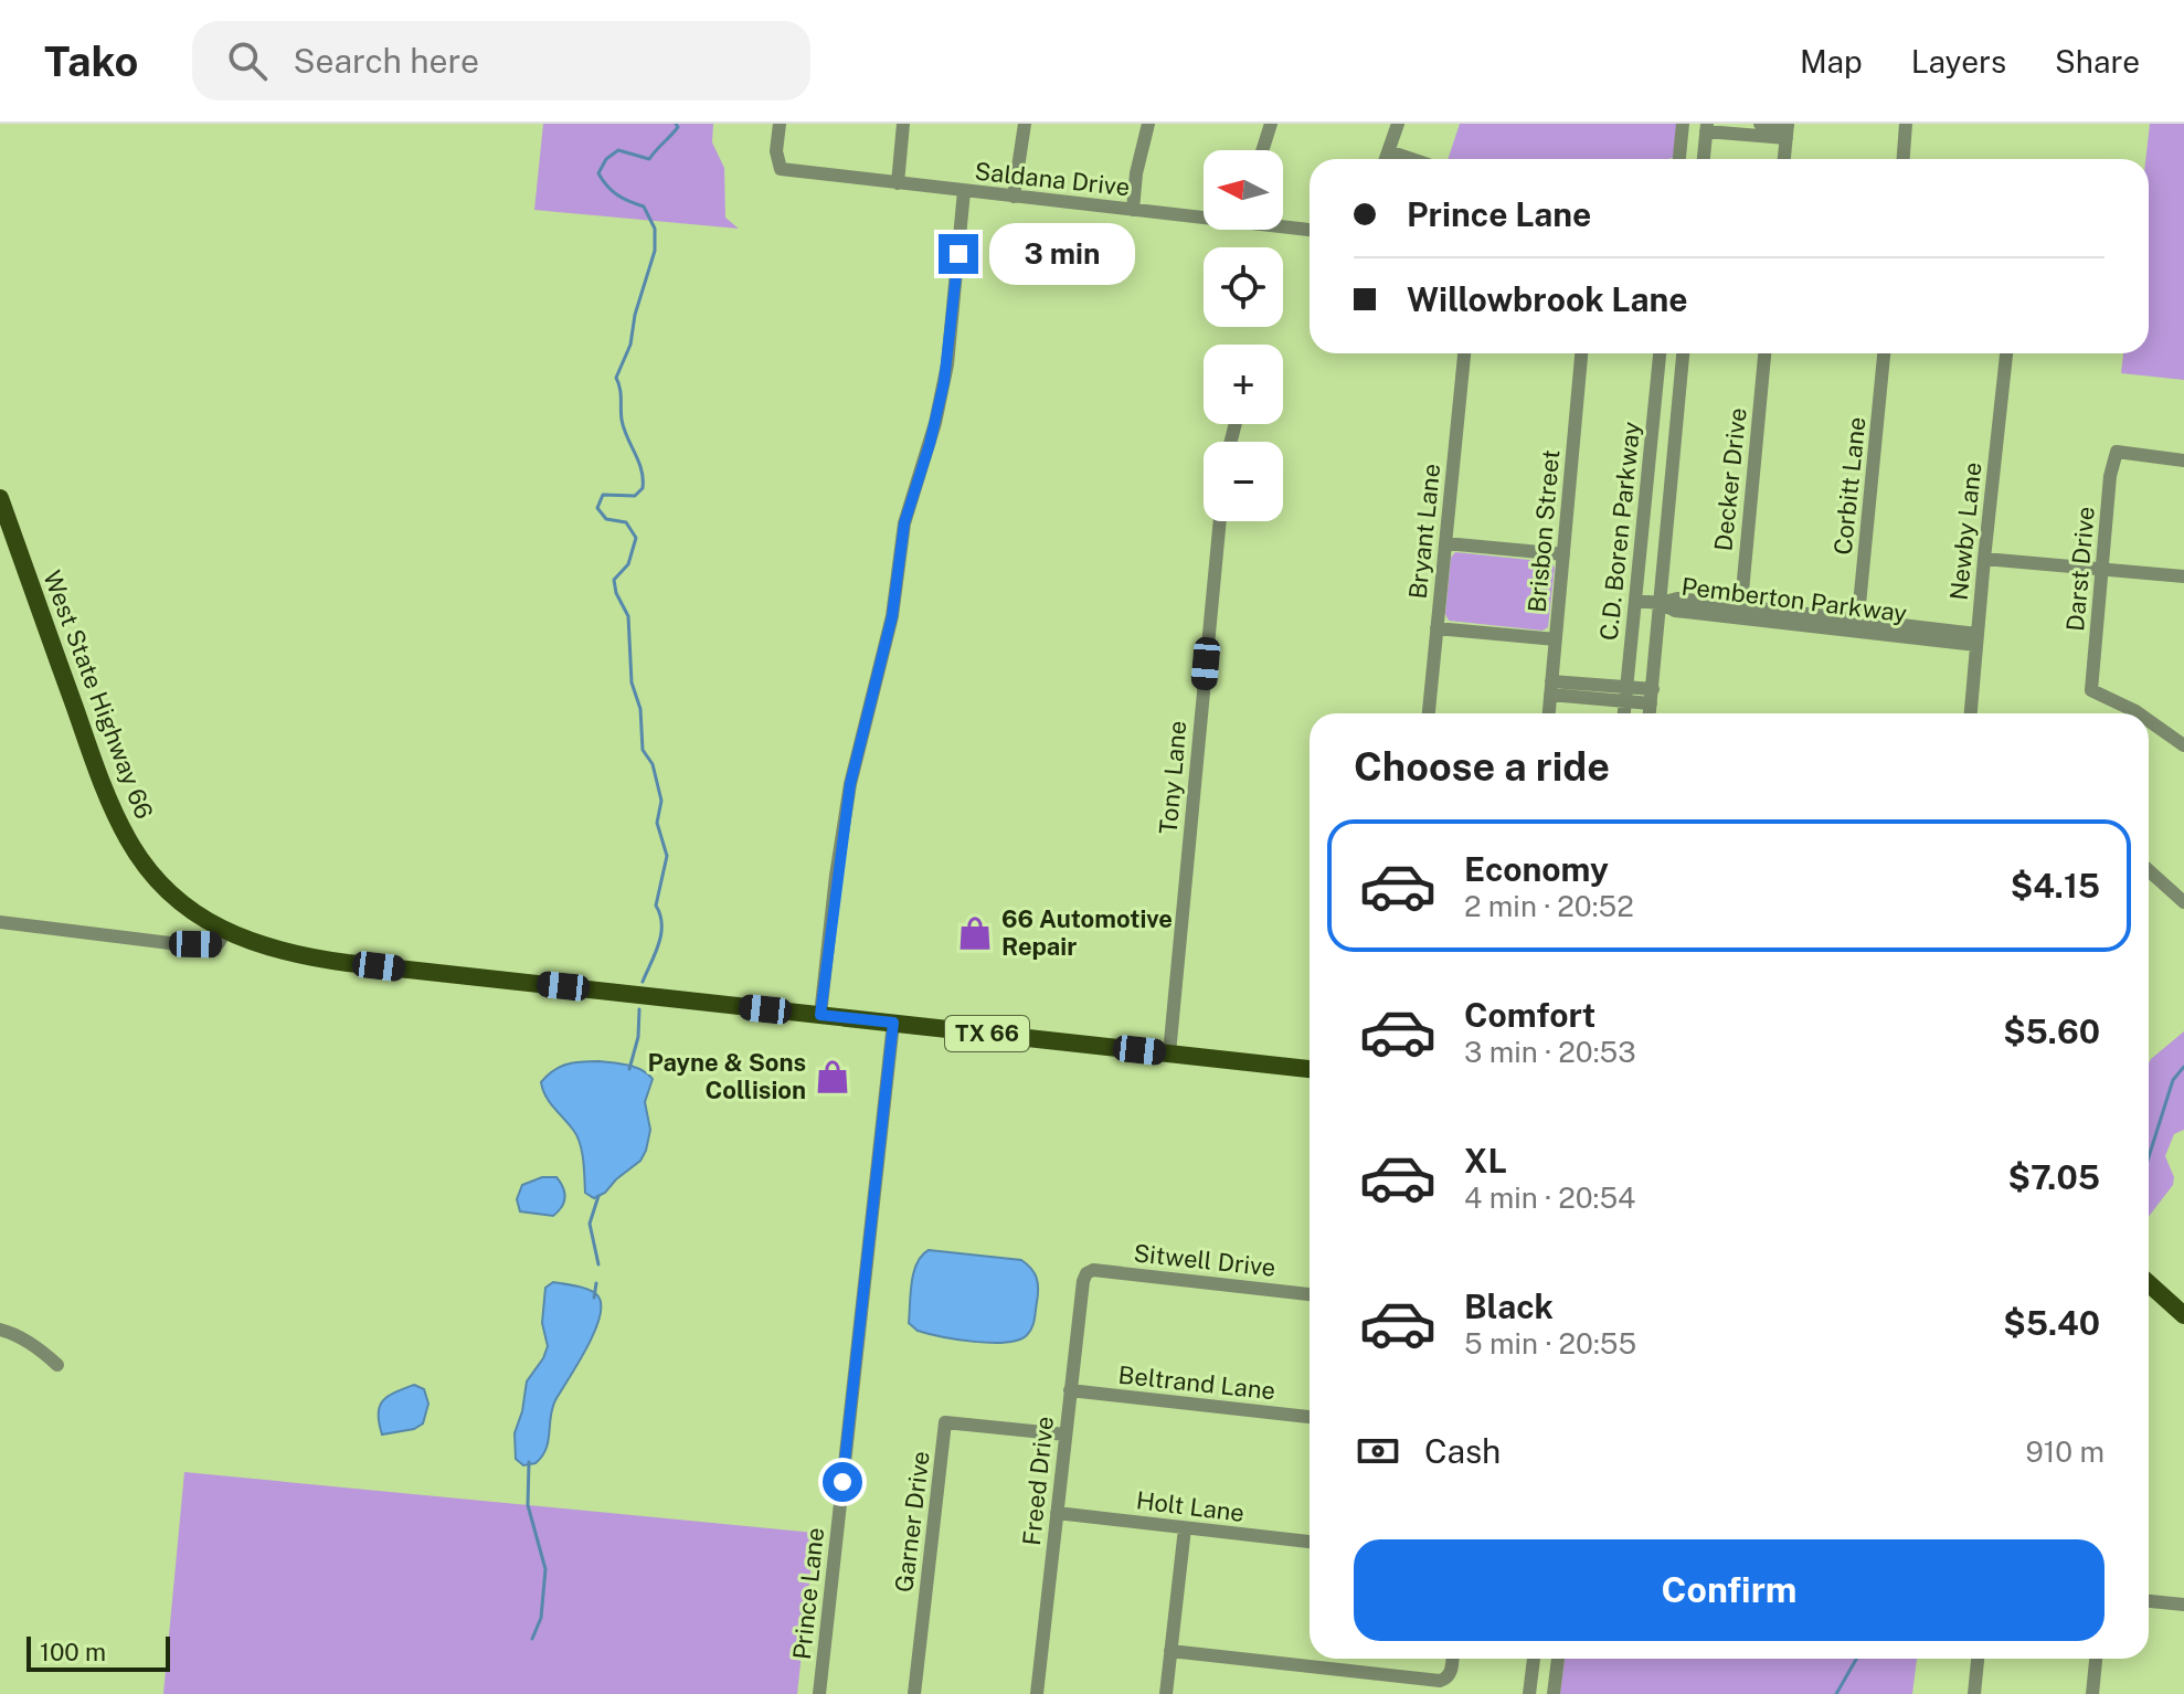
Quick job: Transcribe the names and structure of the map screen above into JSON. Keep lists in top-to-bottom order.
{
  "streets": {
    "main road": ["West State Highway 66", "TX 66"],
    "street": [
      "Saldana Drive",
      "Decker Drive",
      "Corbitt Lane",
      "Bryant Lane",
      "Brisbon Street",
      "C.D. Boren Parkway",
      "Newby Lane",
      "Darst Drive",
      "Pemberton Parkway",
      "Tony Lane",
      "Sitwell Drive",
      "Beltrand Lane",
      "Freed Drive",
      "Holt Lane",
      "Garner Drive",
      "Prince Lane"
    ]
  },
  "crossings": [
    ["Decker Drive", "Pemberton Parkway"],
    ["Corbitt Lane", "Pemberton Parkway"],
    ["C.D. Boren Parkway", "Pemberton Parkway"],
    ["Newby Lane", "Pemberton Parkway"],
    ["West State Highway 66", "Tony Lane"],
    ["West State Highway 66", "Prince Lane"],
    ["Sitwell Drive", "Freed Drive"],
    ["Beltrand Lane", "Freed Drive"],
    ["Freed Drive", "Holt Lane"],
    ["Freed Drive", "Garner Drive"]
  ],
  "places": {
    "shop": ["66 Automotive Repair", "Payne & Sons Collision"]
  },
  "scale_bar": "100 m",
  "north": "left",
  "page": {
    "header": "Tako",
    "search": "Search here",
    "nav": ["Map", "Layers", "Share"],
    "map_buttons": ["+", "−"],
    "banner": ["Prince Lane", "Willowbrook Lane"],
    "bubble": "3 min",
    "heading": "Choose a ride",
    "list": [
      {
        "name": "Economy",
        "note": "2 min · 20:52",
        "value": "$4.15"
      },
      {
        "name": "Comfort",
        "note": "3 min · 20:53",
        "value": "$5.60"
      },
      {
        "name": "XL",
        "note": "4 min · 20:54",
        "value": "$7.05"
      },
      {
        "name": "Black",
        "note": "5 min · 20:55",
        "value": "$5.40"
      }
    ],
    "pay": ["Cash", "910 m"],
    "buttons": "Confirm",
    "scale": "100 m"
  }
}
